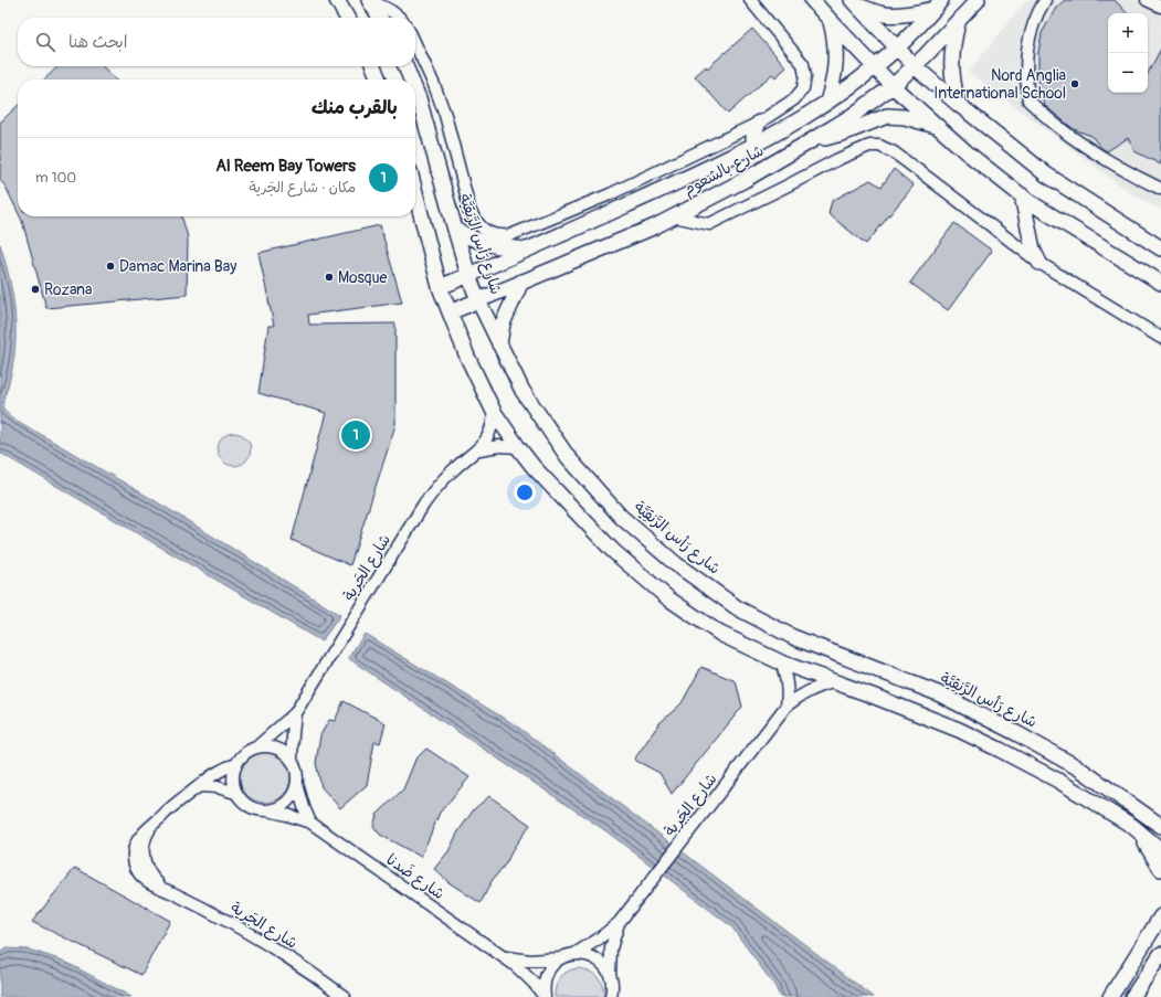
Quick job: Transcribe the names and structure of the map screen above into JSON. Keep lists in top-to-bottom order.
{
  "streets": {
    "street": [
      "شارع بالشعوم",
      "شارع رَأس الرَّنقِيَّة",
      "شارع الجَرية",
      "شارع ضَدنا"
    ]
  },
  "crossings": [
    ["شارع بالشعوم", "شارع رَأس الرَّنقِيَّة"],
    ["شارع الجَرية", "شارع ضَدنا"]
  ],
  "places": [
    "Nord Anglia International School",
    "Damac Marina Bay",
    "Mosque",
    "Rozana"
  ],
  "page": {
    "map_buttons": ["+", "−"],
    "search": "ابحث هنا",
    "heading": "بالقرب منك",
    "list": [
      {
        "mark": "1",
        "name": "Al Reem Bay Towers",
        "note": "مكان · شارع الجَرية",
        "value": "100 m"
      }
    ],
    "pins": "1"
  }
}
